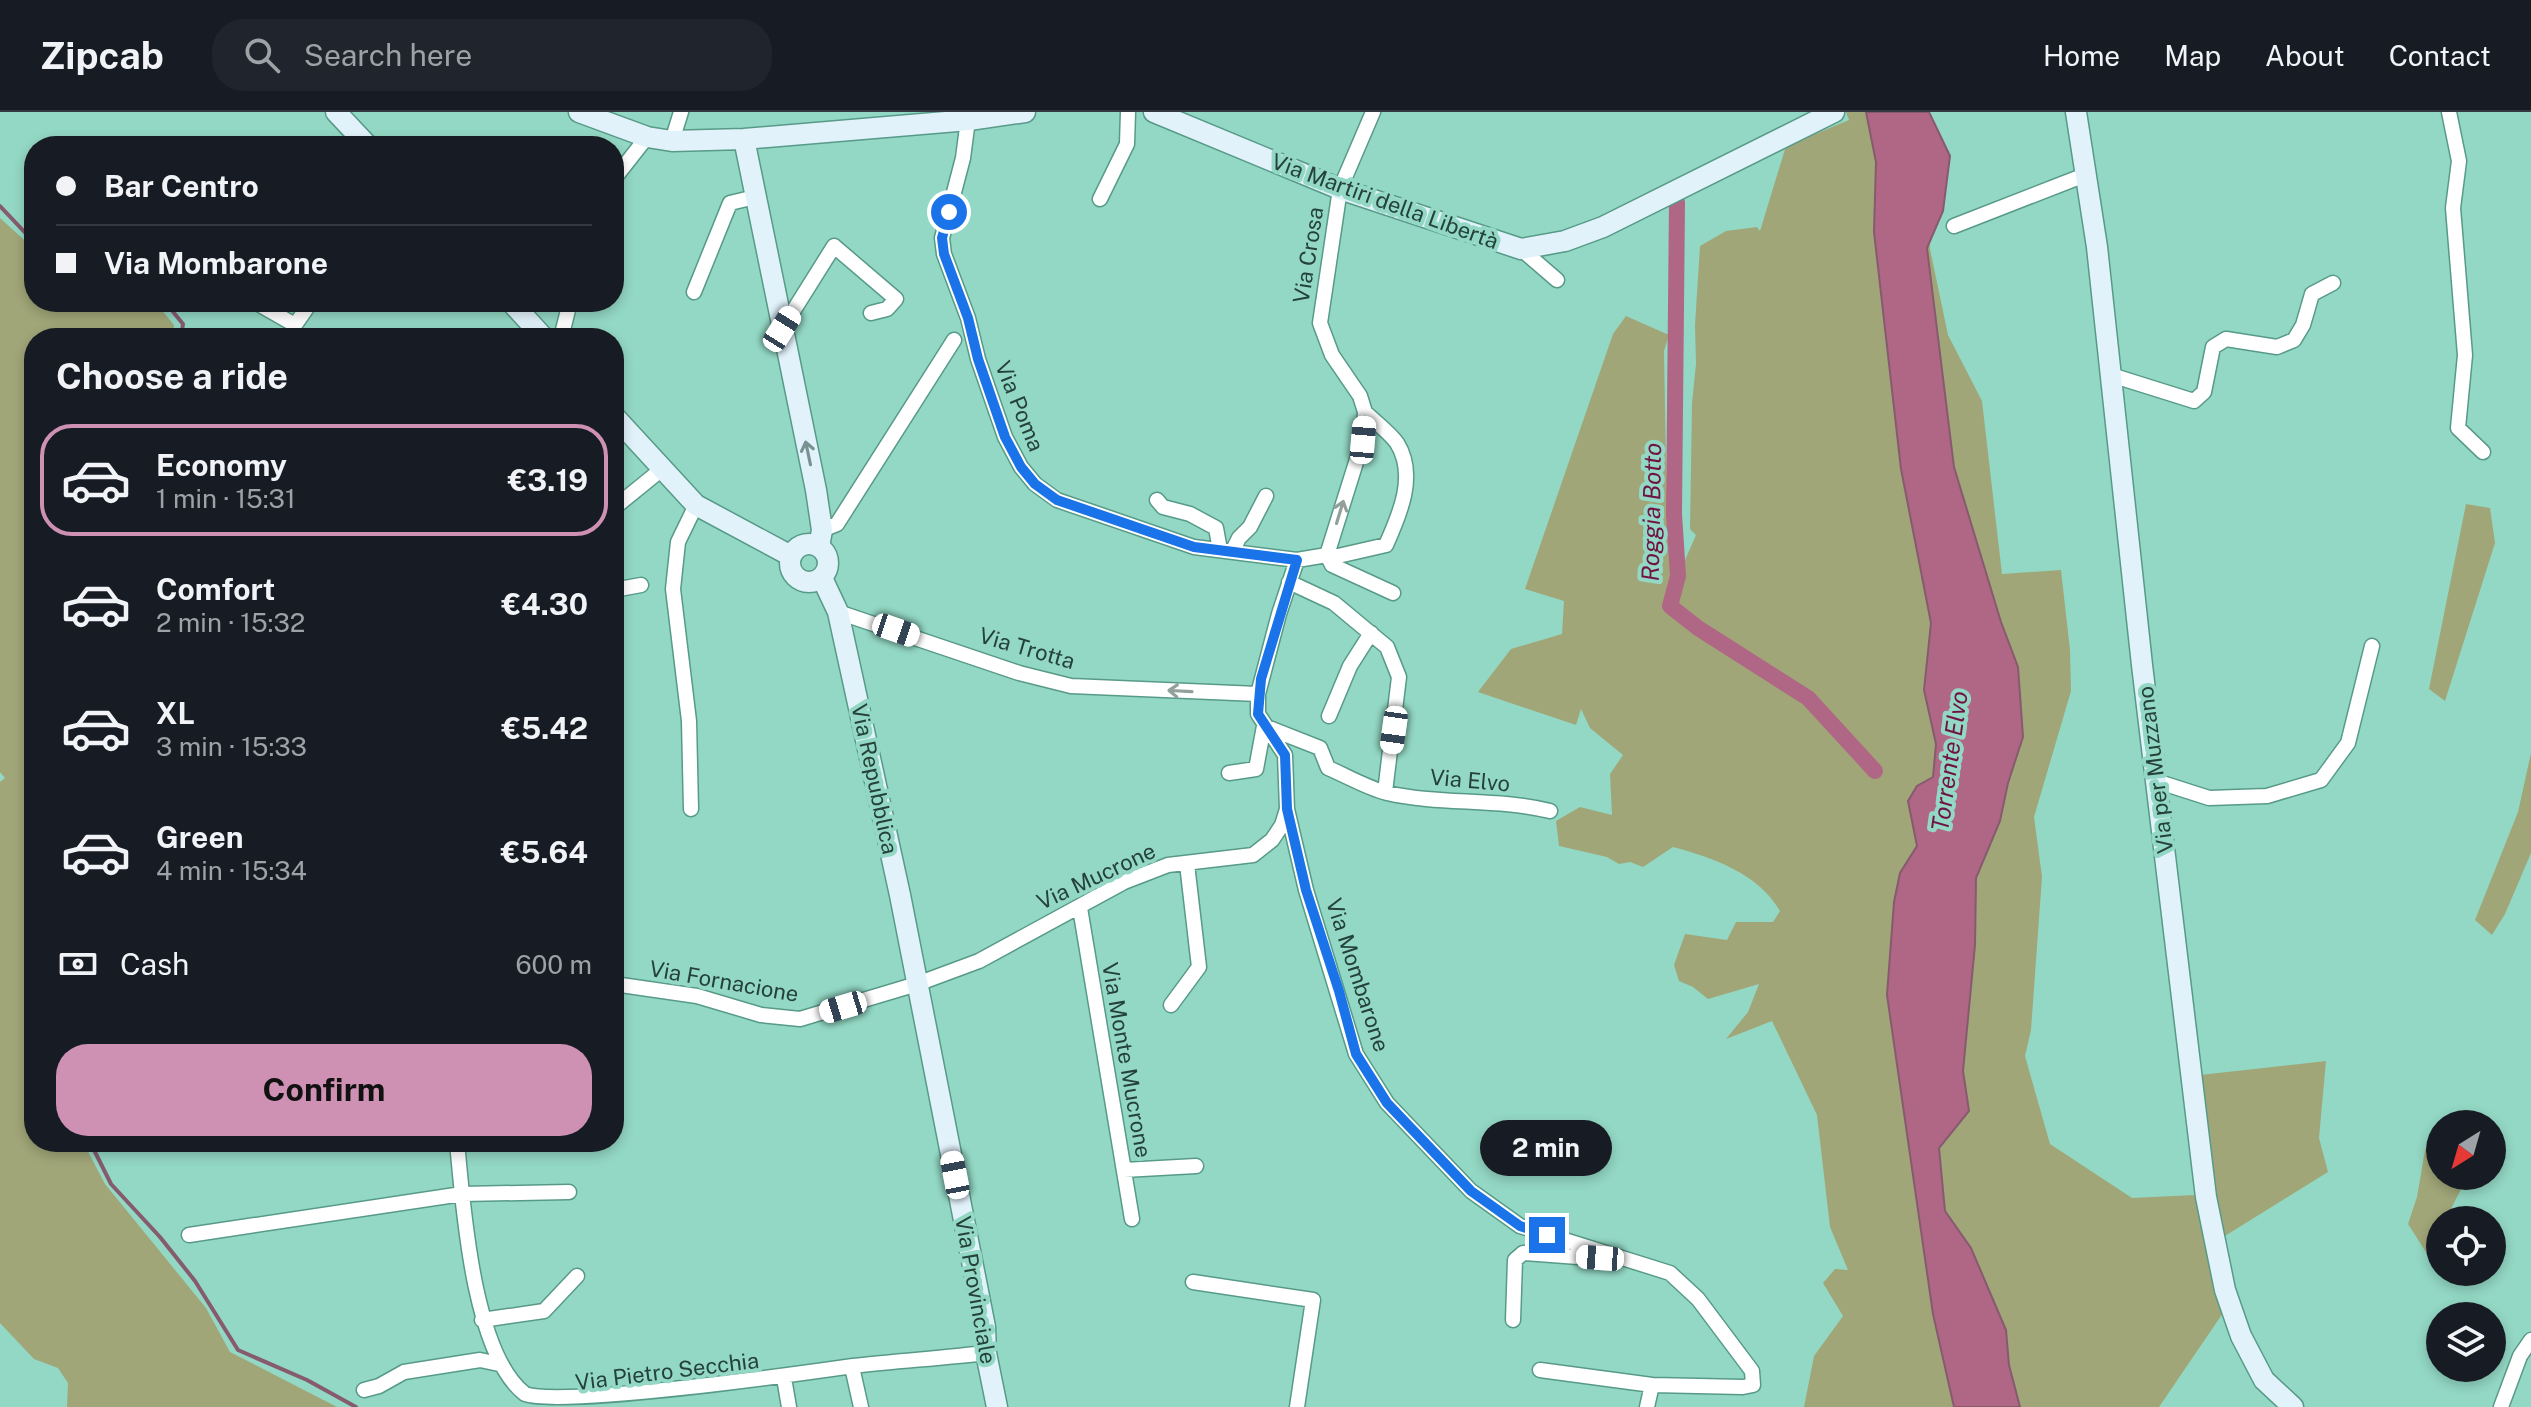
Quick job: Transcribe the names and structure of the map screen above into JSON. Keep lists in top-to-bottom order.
{
  "streets": {
    "street": [
      "Via Martiri della Libertà",
      "Via Crosa",
      "Via Poma",
      "Via Trotta",
      "Via per Muzzano",
      "Via Repubblica",
      "Via Elvo",
      "Via Mucrone",
      "Via Mombarone",
      "Via Fornacione",
      "Via Monte Mucrone",
      "Via Provinciale",
      "Via Pietro Secchia"
    ]
  },
  "crossings": [
    ["Via Martiri della Libertà", "Via Crosa"],
    ["Via Crosa", "Via Poma"],
    ["Via Trotta", "Via Repubblica"],
    ["Via Repubblica", "Via Mucrone"],
    ["Via Repubblica", "Via Fornacione"],
    ["Via Repubblica", "Via Provinciale"],
    ["Via Mucrone", "Via Mombarone"],
    ["Via Mucrone", "Via Fornacione"],
    ["Via Mucrone", "Via Monte Mucrone"],
    ["Via Mucrone", "Via Provinciale"],
    ["Via Fornacione", "Via Provinciale"],
    ["Via Provinciale", "Via Pietro Secchia"]
  ],
  "one_way": ["Via Trotta"],
  "water": ["Roggia Botto", "Torrente Elvo"],
  "north": "bottom left",
  "page": {
    "header": "Zipcab",
    "search": "Search here",
    "nav": [
      "Home",
      "Map",
      "About",
      "Contact"
    ],
    "banner": ["Bar Centro", "Via Mombarone"],
    "heading": "Choose a ride",
    "list": [
      {
        "name": "Economy",
        "note": "1 min · 15:31",
        "value": "€3.19"
      },
      {
        "name": "Comfort",
        "note": "2 min · 15:32",
        "value": "€4.30"
      },
      {
        "name": "XL",
        "note": "3 min · 15:33",
        "value": "€5.42"
      },
      {
        "name": "Green",
        "note": "4 min · 15:34",
        "value": "€5.64"
      }
    ],
    "pay": ["Cash", "600 m"],
    "buttons": "Confirm",
    "bubble": "2 min"
  }
}
